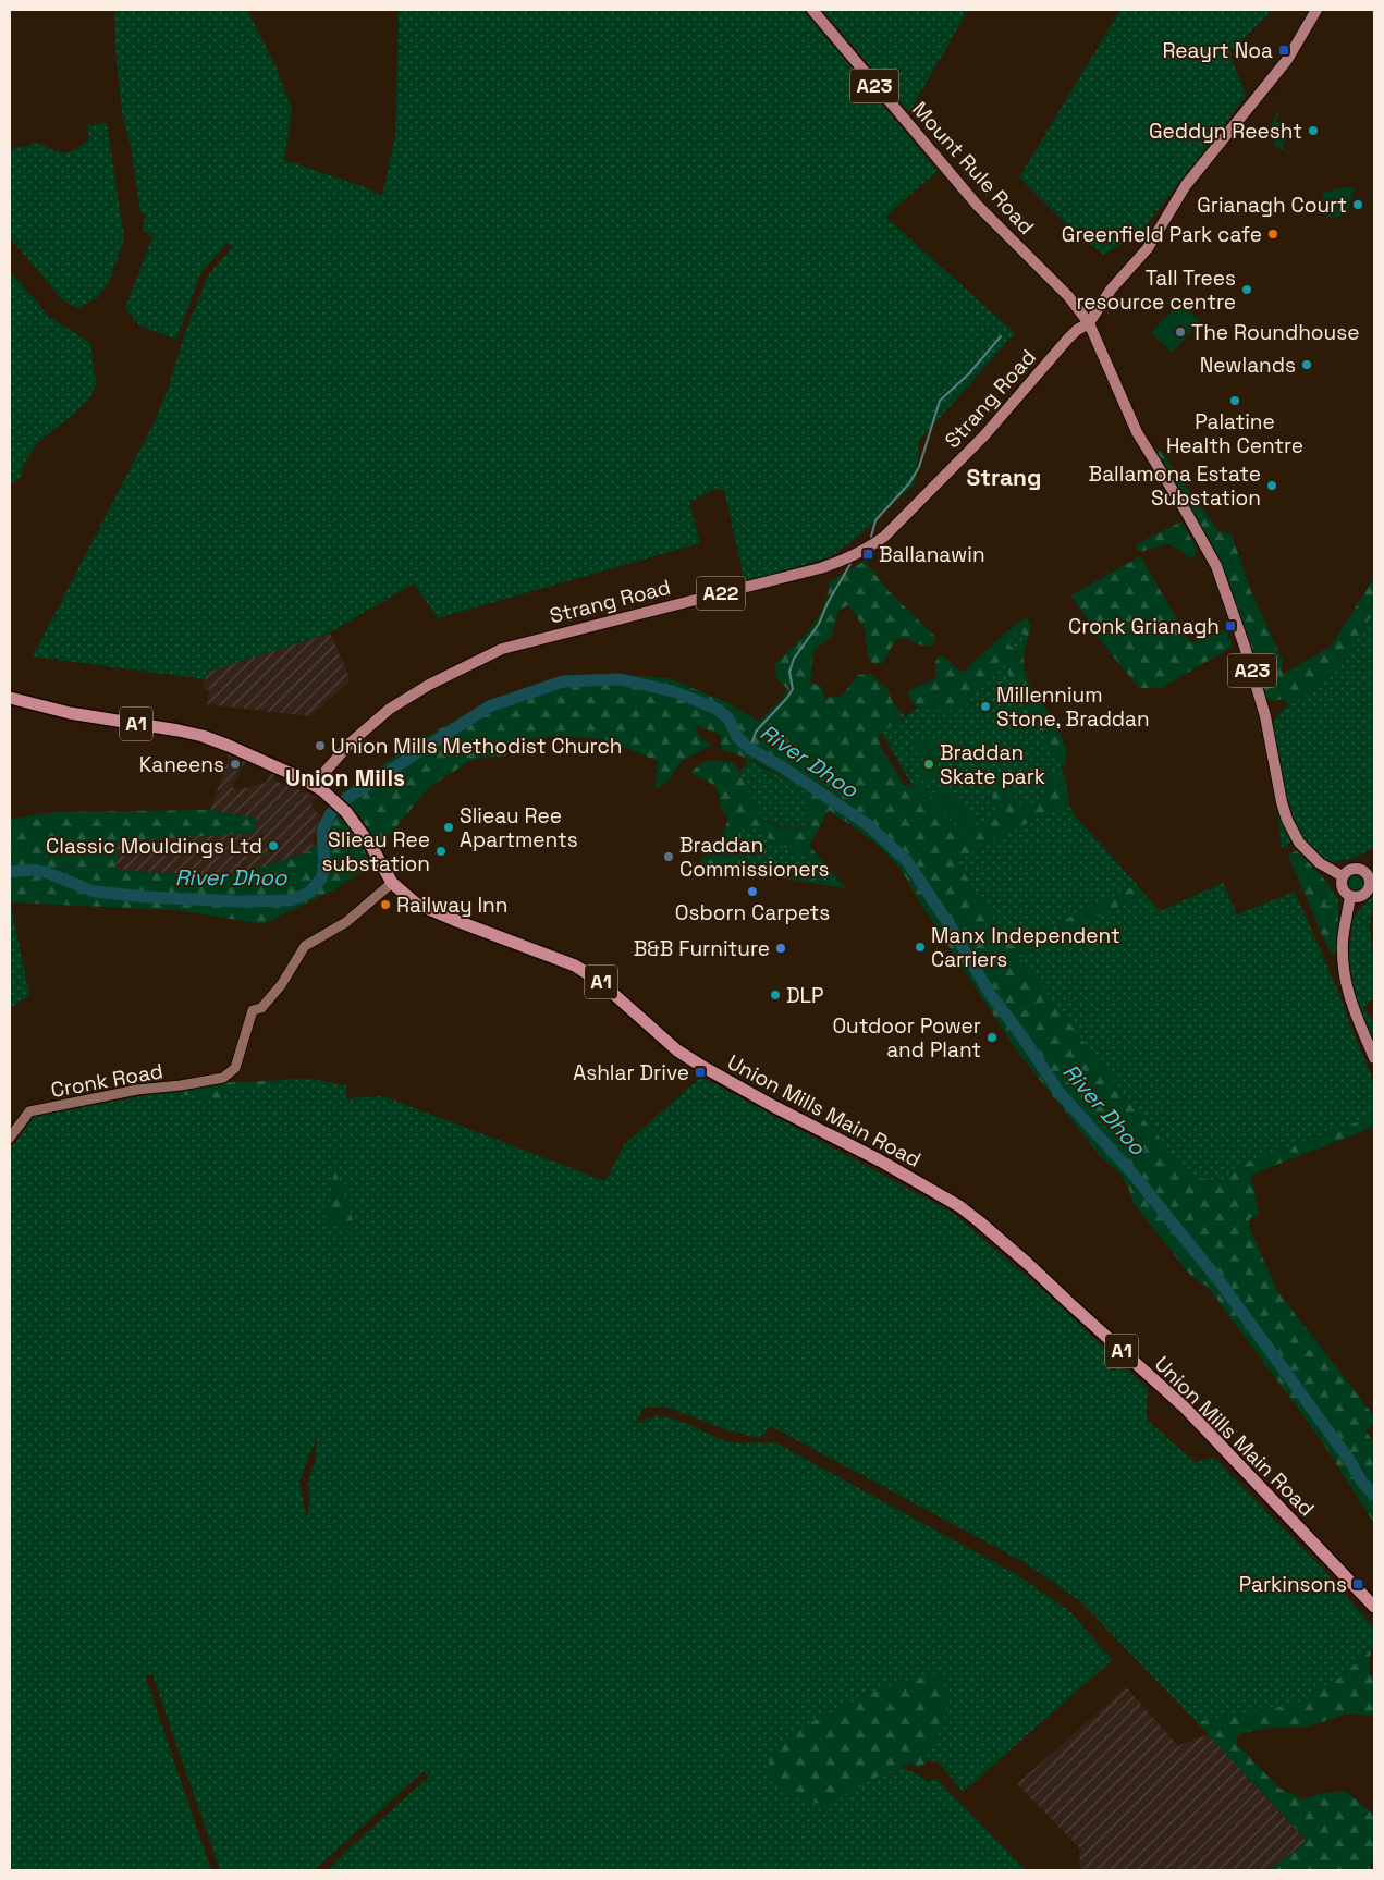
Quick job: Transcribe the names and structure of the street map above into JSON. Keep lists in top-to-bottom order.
{
  "streets": {
    "highway": ["A1", "Union Mills Main Road"],
    "main road": [
      "A23",
      "Mount Rule Road",
      "Strang Road",
      "A22",
      "Cronk Road"
    ]
  },
  "crossings": [
    ["A23", "Mount Rule Road"],
    ["A23", "Strang Road"],
    ["A23", "A22"],
    ["Mount Rule Road", "Strang Road"],
    ["Mount Rule Road", "A22"],
    ["Strang Road", "A22"],
    ["Strang Road", "Union Mills Main Road"],
    ["Cronk Road", "Union Mills Main Road"]
  ],
  "districts": ["Strang", "Union Mills"],
  "water": ["River Dhoo"],
  "places": {
    "transit": [
      "Reayrt Noa",
      "Ballanawin",
      "Cronk Grianagh",
      "Ashlar Drive",
      "Parkinsons"
    ],
    "other": [
      "Geddyn Reesht",
      "Grianagh Court",
      "Greenfield Park cafe",
      "Tall Trees resource centre",
      "The Roundhouse",
      "Newlands",
      "Palatine Health Centre",
      "Ballamona Estate Substation",
      "Millennium Stone, Braddan",
      "Union Mills Methodist Church",
      "Kaneens",
      "Braddan Skate park",
      "Slieau Ree Apartments",
      "Classic Mouldings Ltd",
      "Slieau Ree substation",
      "Braddan Commissioners",
      "Osborn Carpets",
      "Railway Inn",
      "Manx Independent Carriers",
      "B&B Furniture",
      "DLP",
      "Outdoor Power and Plant"
    ]
  }
}
